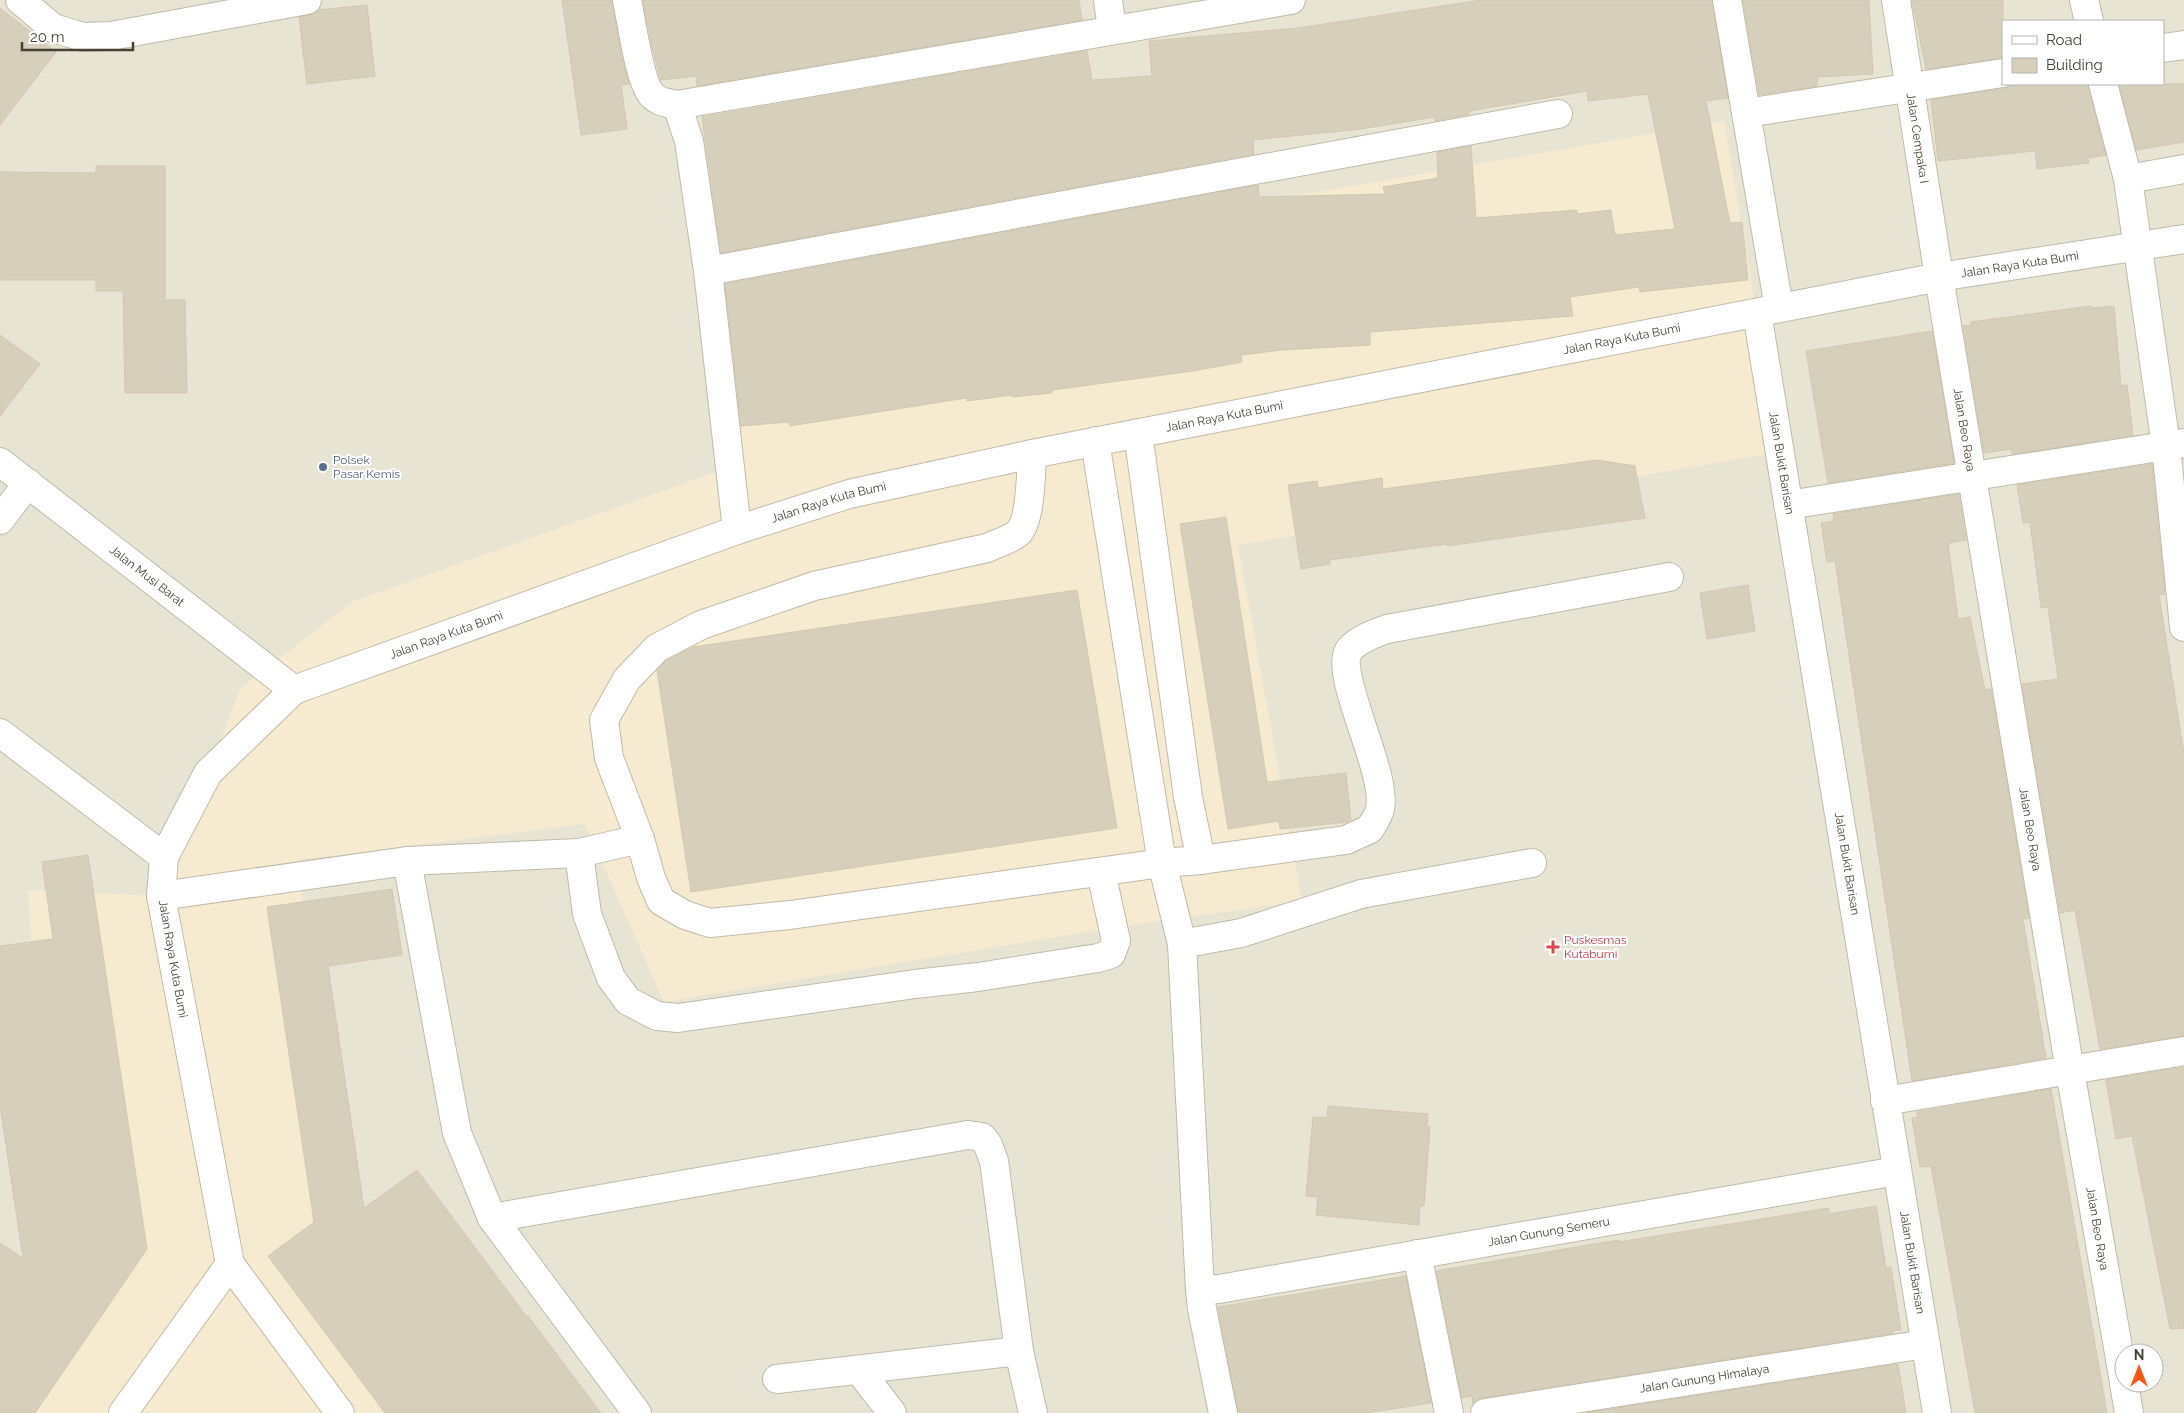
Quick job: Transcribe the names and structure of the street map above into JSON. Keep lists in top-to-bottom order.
{
  "streets": {
    "street": [
      "Jalan Cempaka I",
      "Jalan Raya Kuta Bumi",
      "Jalan Beo Raya",
      "Jalan Bukit Barisan",
      "Jalan Musi Barat",
      "Jalan Gunung Semeru",
      "Jalan Gunung Himalaya"
    ]
  },
  "crossings": [
    ["Jalan Cempaka I", "Jalan Raya Kuta Bumi"],
    ["Jalan Cempaka I", "Jalan Beo Raya"],
    ["Jalan Raya Kuta Bumi", "Jalan Beo Raya"],
    ["Jalan Raya Kuta Bumi", "Jalan Bukit Barisan"],
    ["Jalan Raya Kuta Bumi", "Jalan Musi Barat"],
    ["Jalan Bukit Barisan", "Jalan Gunung Semeru"],
    ["Jalan Bukit Barisan", "Jalan Gunung Himalaya"]
  ],
  "places": {
    "other": ["Polsek Pasar Kemis"],
    "health": ["Puskesmas Kutabumi"]
  },
  "legend": ["Road", "Building"],
  "scale_bar": "20 m",
  "north": "top"
}
